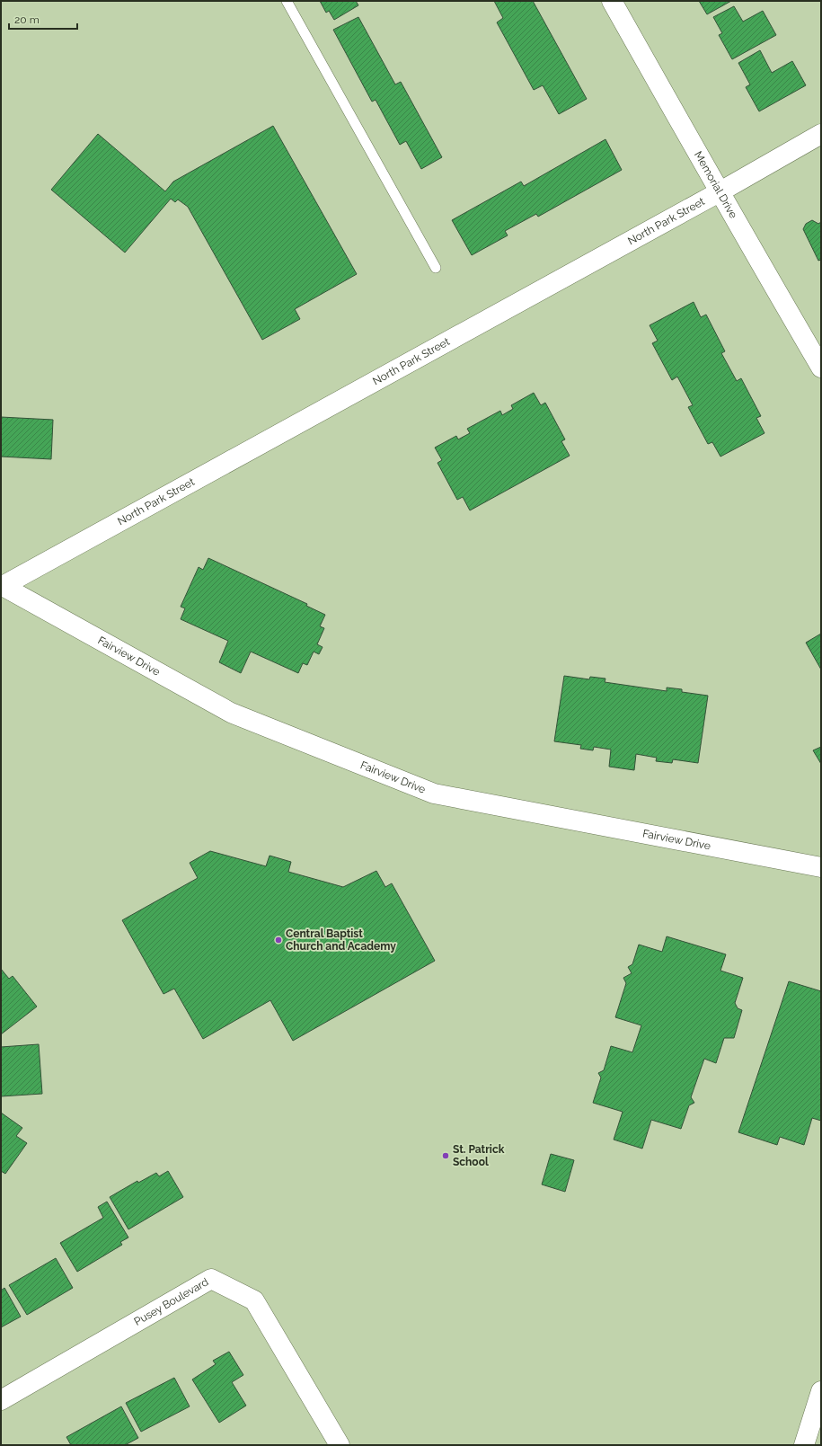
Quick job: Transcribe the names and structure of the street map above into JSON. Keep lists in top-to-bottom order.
{
  "streets": {
    "main road": [
      "Memorial Drive",
      "North Park Street",
      "Fairview Drive",
      "Pusey Boulevard"
    ]
  },
  "crossings": [
    ["Memorial Drive", "North Park Street"],
    ["North Park Street", "Fairview Drive"]
  ],
  "places": ["Central Baptist Church and Academy", "St. Patrick School"],
  "scale_bar": "20 m"
}
